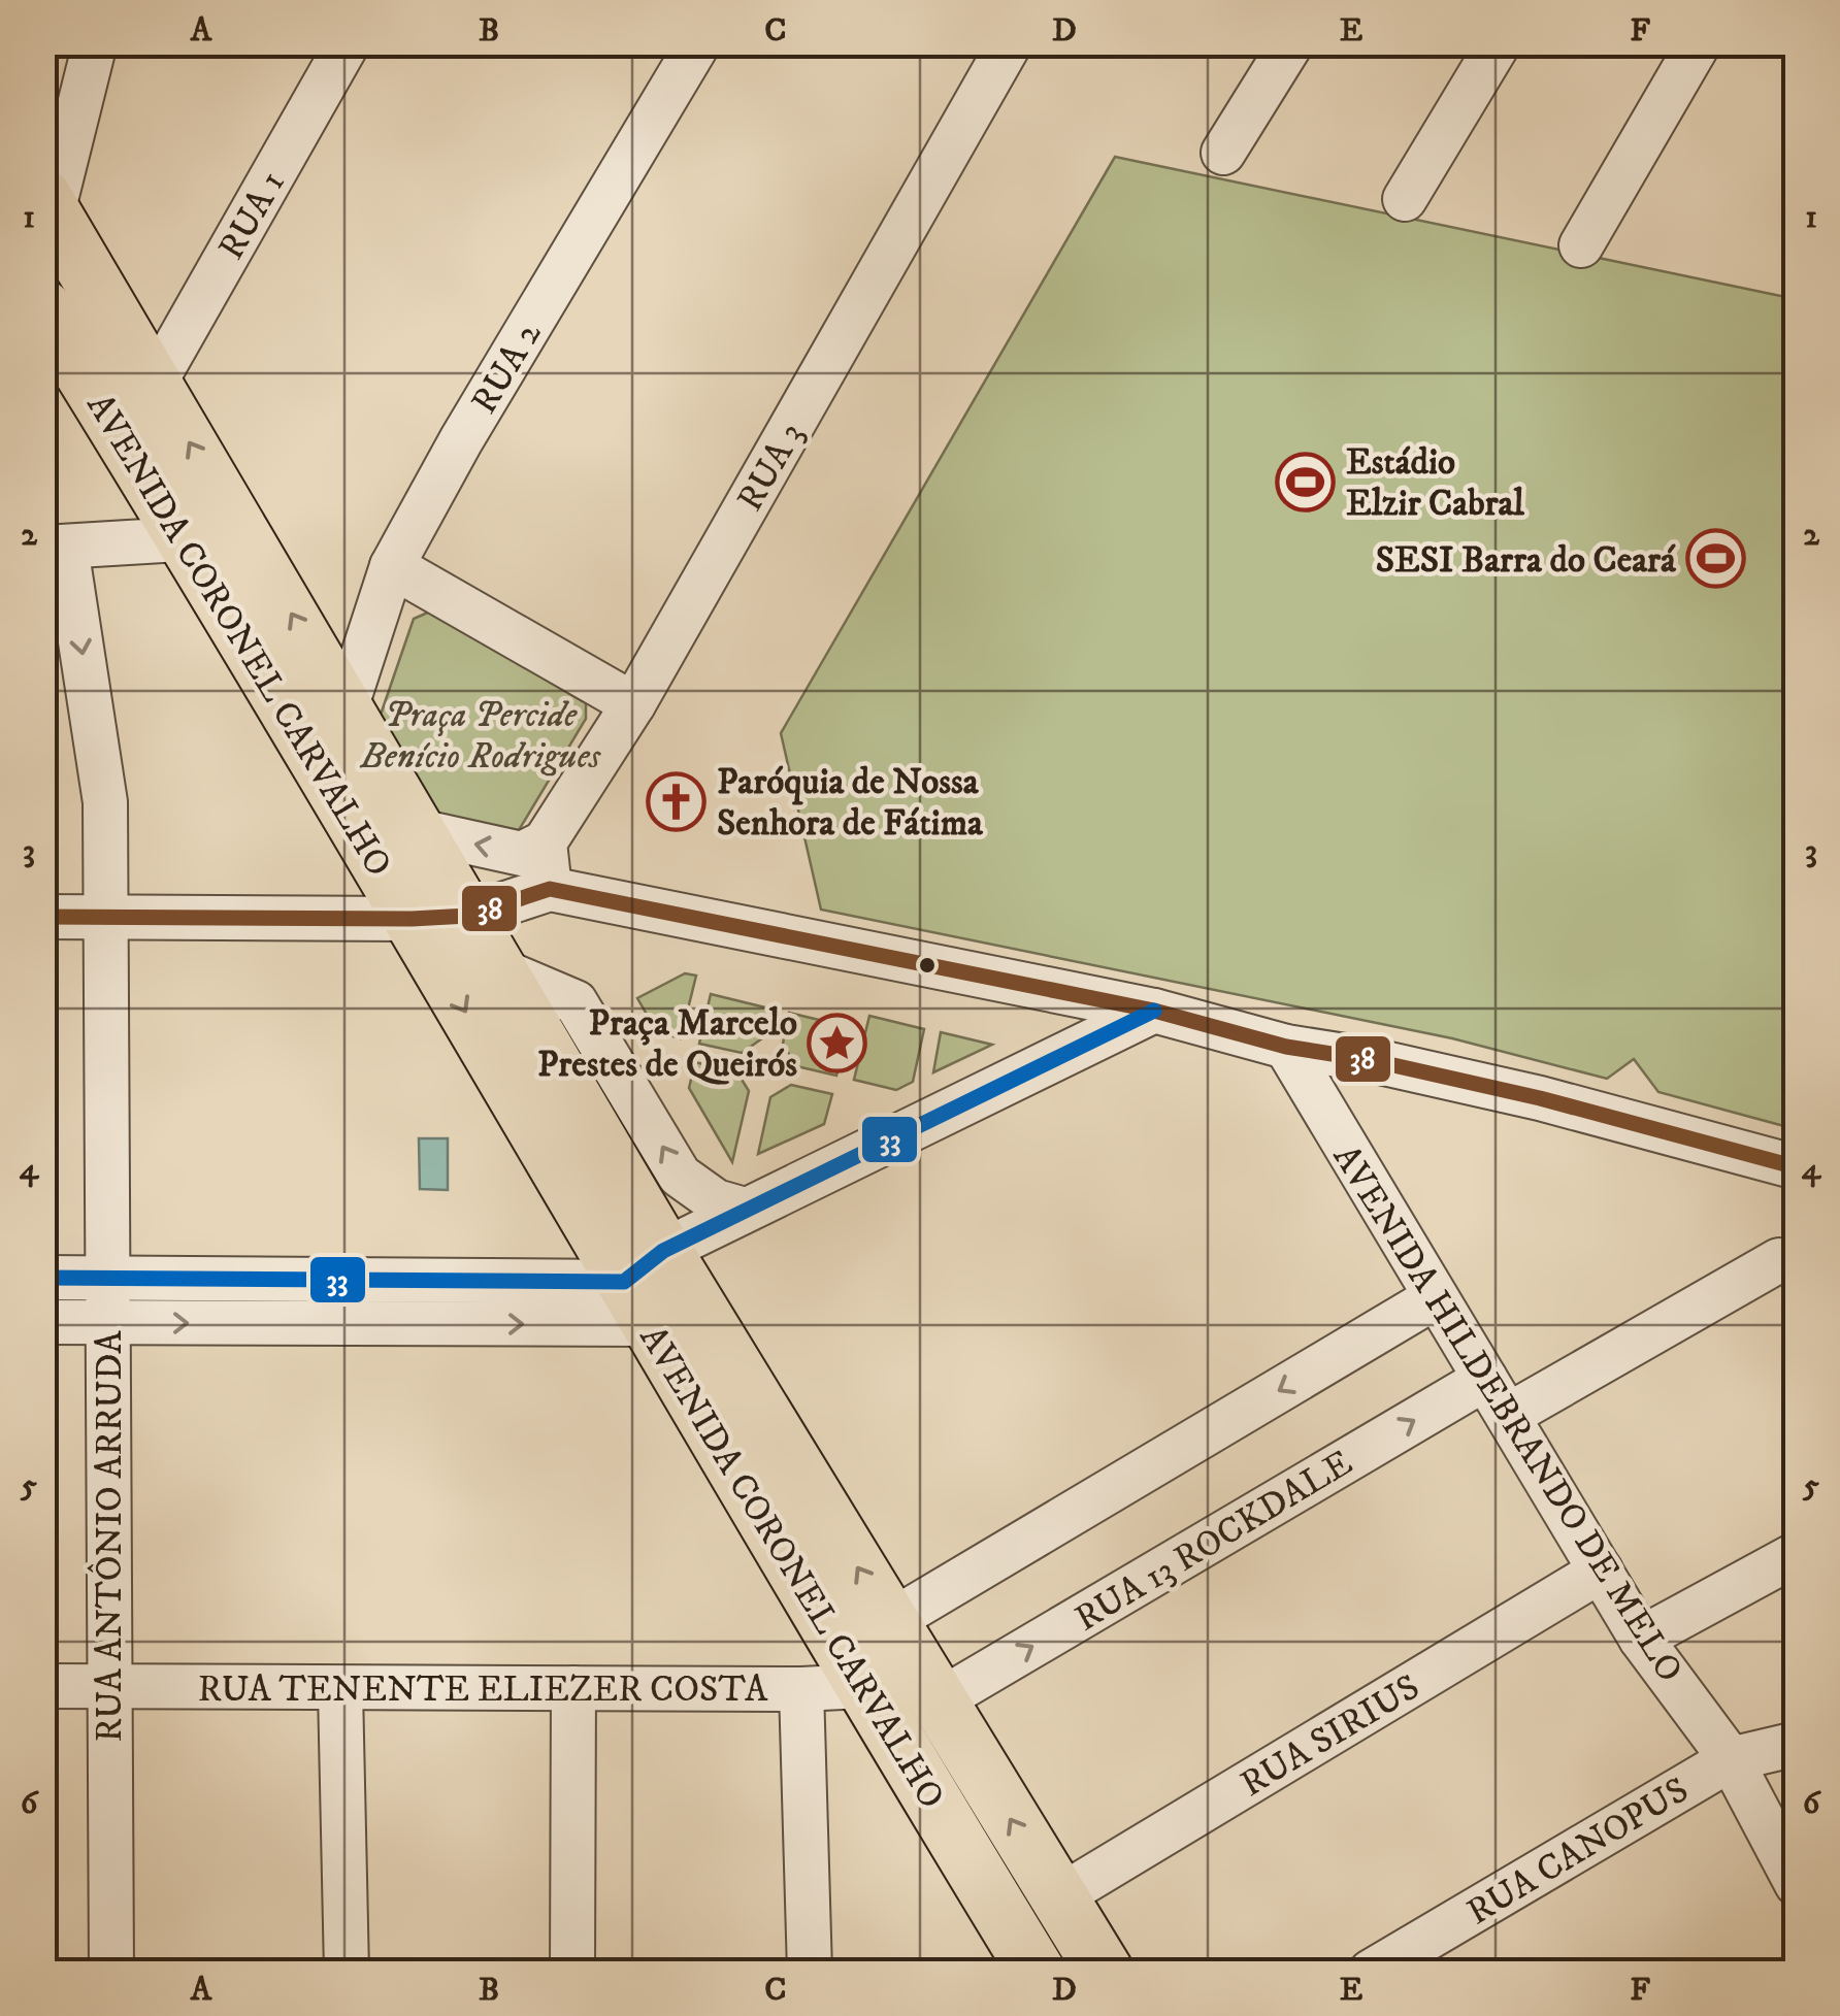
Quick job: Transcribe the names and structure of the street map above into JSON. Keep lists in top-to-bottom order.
{
  "streets": {
    "main road": ["AVENIDA CORONEL CARVALHO"],
    "street": [
      "RUA 1",
      "RUA 2",
      "RUA 3",
      "AVENIDA HILDEBRANDO DE MELO",
      "RUA ANTÔNIO ARRUDA",
      "RUA 13 ROCKDALE",
      "RUA TENENTE ELIEZER COSTA",
      "RUA SIRIUS",
      "RUA CANOPUS"
    ]
  },
  "crossings": [
    ["RUA 1", "AVENIDA CORONEL CARVALHO"],
    ["RUA 2", "AVENIDA CORONEL CARVALHO"],
    ["AVENIDA CORONEL CARVALHO", "RUA 13 ROCKDALE"],
    ["AVENIDA CORONEL CARVALHO", "RUA TENENTE ELIEZER COSTA"],
    ["AVENIDA CORONEL CARVALHO", "RUA SIRIUS"],
    ["AVENIDA HILDEBRANDO DE MELO", "RUA 13 ROCKDALE"],
    ["AVENIDA HILDEBRANDO DE MELO", "RUA SIRIUS"],
    ["AVENIDA HILDEBRANDO DE MELO", "RUA CANOPUS"],
    ["RUA ANTÔNIO ARRUDA", "RUA TENENTE ELIEZER COSTA"],
    ["RUA 13 ROCKDALE", "RUA TENENTE ELIEZER COSTA"]
  ],
  "parks": ["Praça Percide Benício Rodrigues"],
  "places": {
    "sports": ["Estádio Elzir Cabral", "SESI Barra do Ceará"],
    "church": ["Paróquia de Nossa Senhora de Fátima"],
    "place": ["Praça Marcelo Prestes de Queirós"]
  },
  "lines": ["transit line 38", "transit line 33"],
  "grid": {
    "columns": [
      "A",
      "B",
      "C",
      "D",
      "E",
      "F"
    ],
    "rows": [
      "1",
      "2",
      "3",
      "4",
      "5",
      "6"
    ]
  }
}
